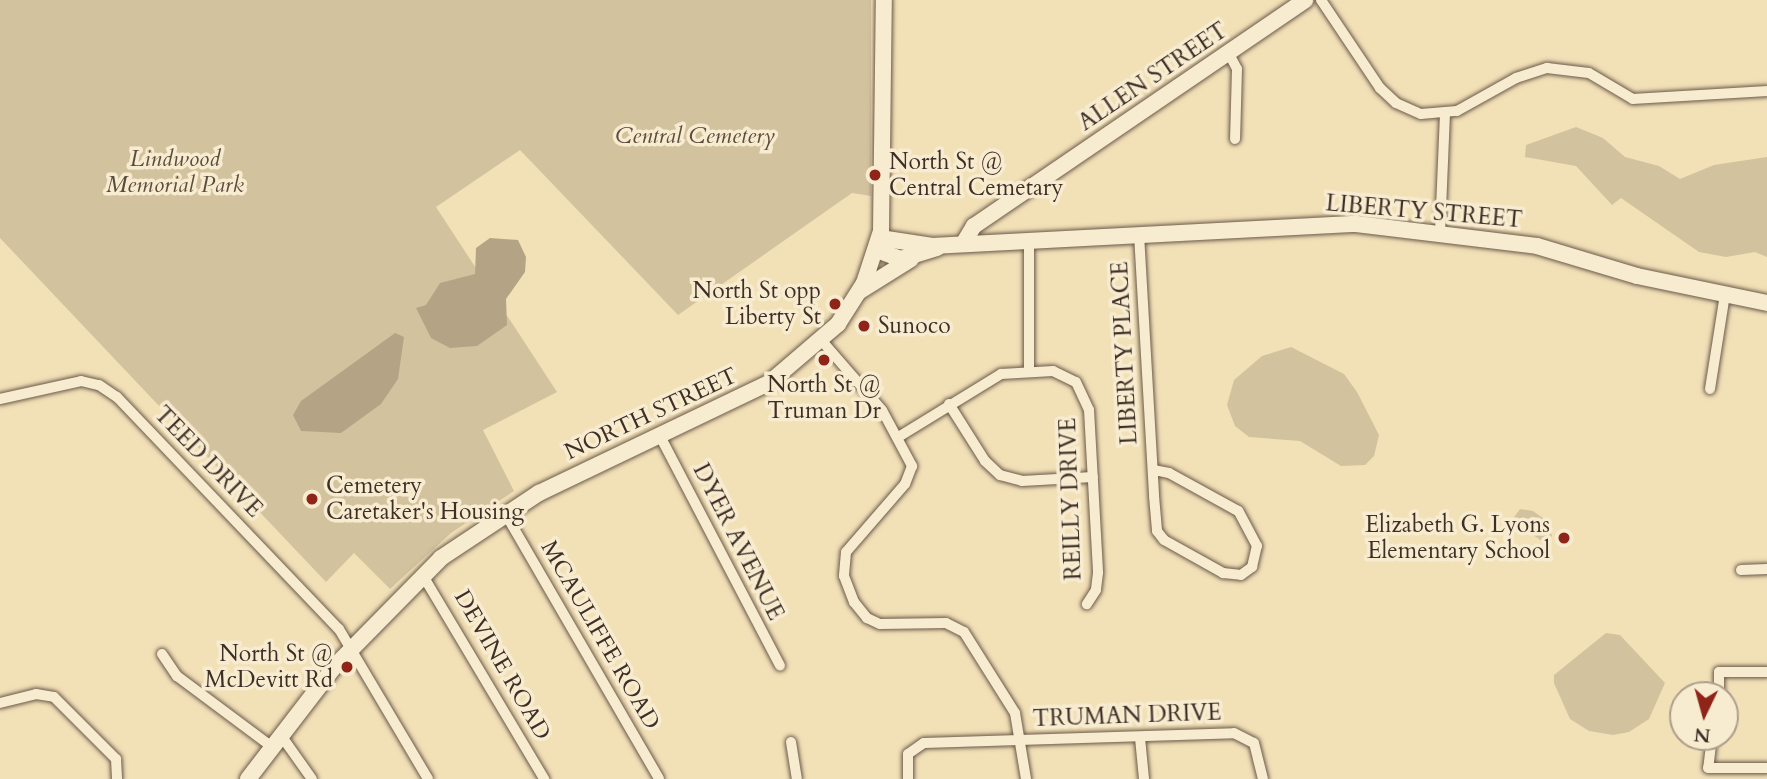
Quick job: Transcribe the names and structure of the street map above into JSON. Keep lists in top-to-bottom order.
{
  "streets": {
    "main road": ["ALLEN STREET", "LIBERTY STREET", "NORTH STREET"],
    "street": [
      "LIBERTY PLACE",
      "TEED DRIVE",
      "REILLY DRIVE",
      "DYER AVENUE",
      "MCAULIFFE ROAD",
      "DEVINE ROAD",
      "TRUMAN DRIVE"
    ]
  },
  "crossings": [
    ["ALLEN STREET", "LIBERTY STREET"],
    ["LIBERTY STREET", "LIBERTY PLACE"],
    ["LIBERTY STREET", "NORTH STREET"],
    ["NORTH STREET", "TEED DRIVE"],
    ["NORTH STREET", "DYER AVENUE"],
    ["NORTH STREET", "MCAULIFFE ROAD"],
    ["NORTH STREET", "DEVINE ROAD"],
    ["NORTH STREET", "TRUMAN DRIVE"],
    ["REILLY DRIVE", "TRUMAN DRIVE"]
  ],
  "parks": ["Central Cemetery", "Lindwood Memorial Park"],
  "places": [
    "North St @ Central Cemetary",
    "North St opp Liberty St",
    "Sunoco",
    "North St @ Truman Dr",
    "Cemetery Caretaker's Housing",
    "Elizabeth G. Lyons Elementary School",
    "North St @ McDevitt Rd"
  ],
  "north": "bottom"
}
